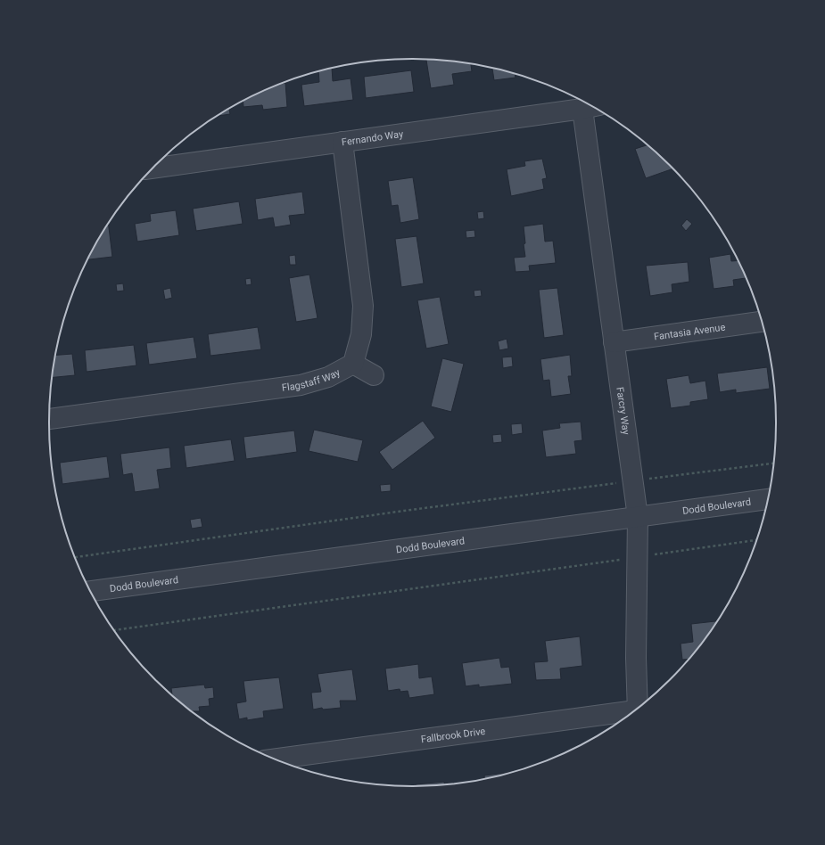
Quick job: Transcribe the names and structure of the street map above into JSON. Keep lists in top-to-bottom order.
{
  "streets": {
    "street": [
      "Fernando Way",
      "Fantasia Avenue",
      "Flagstaff Way",
      "Farcry Way",
      "Dodd Boulevard",
      "Fallbrook Drive"
    ]
  },
  "crossings": [
    ["Fernando Way", "Farcry Way"],
    ["Fantasia Avenue", "Farcry Way"],
    ["Farcry Way", "Dodd Boulevard"]
  ]
}
